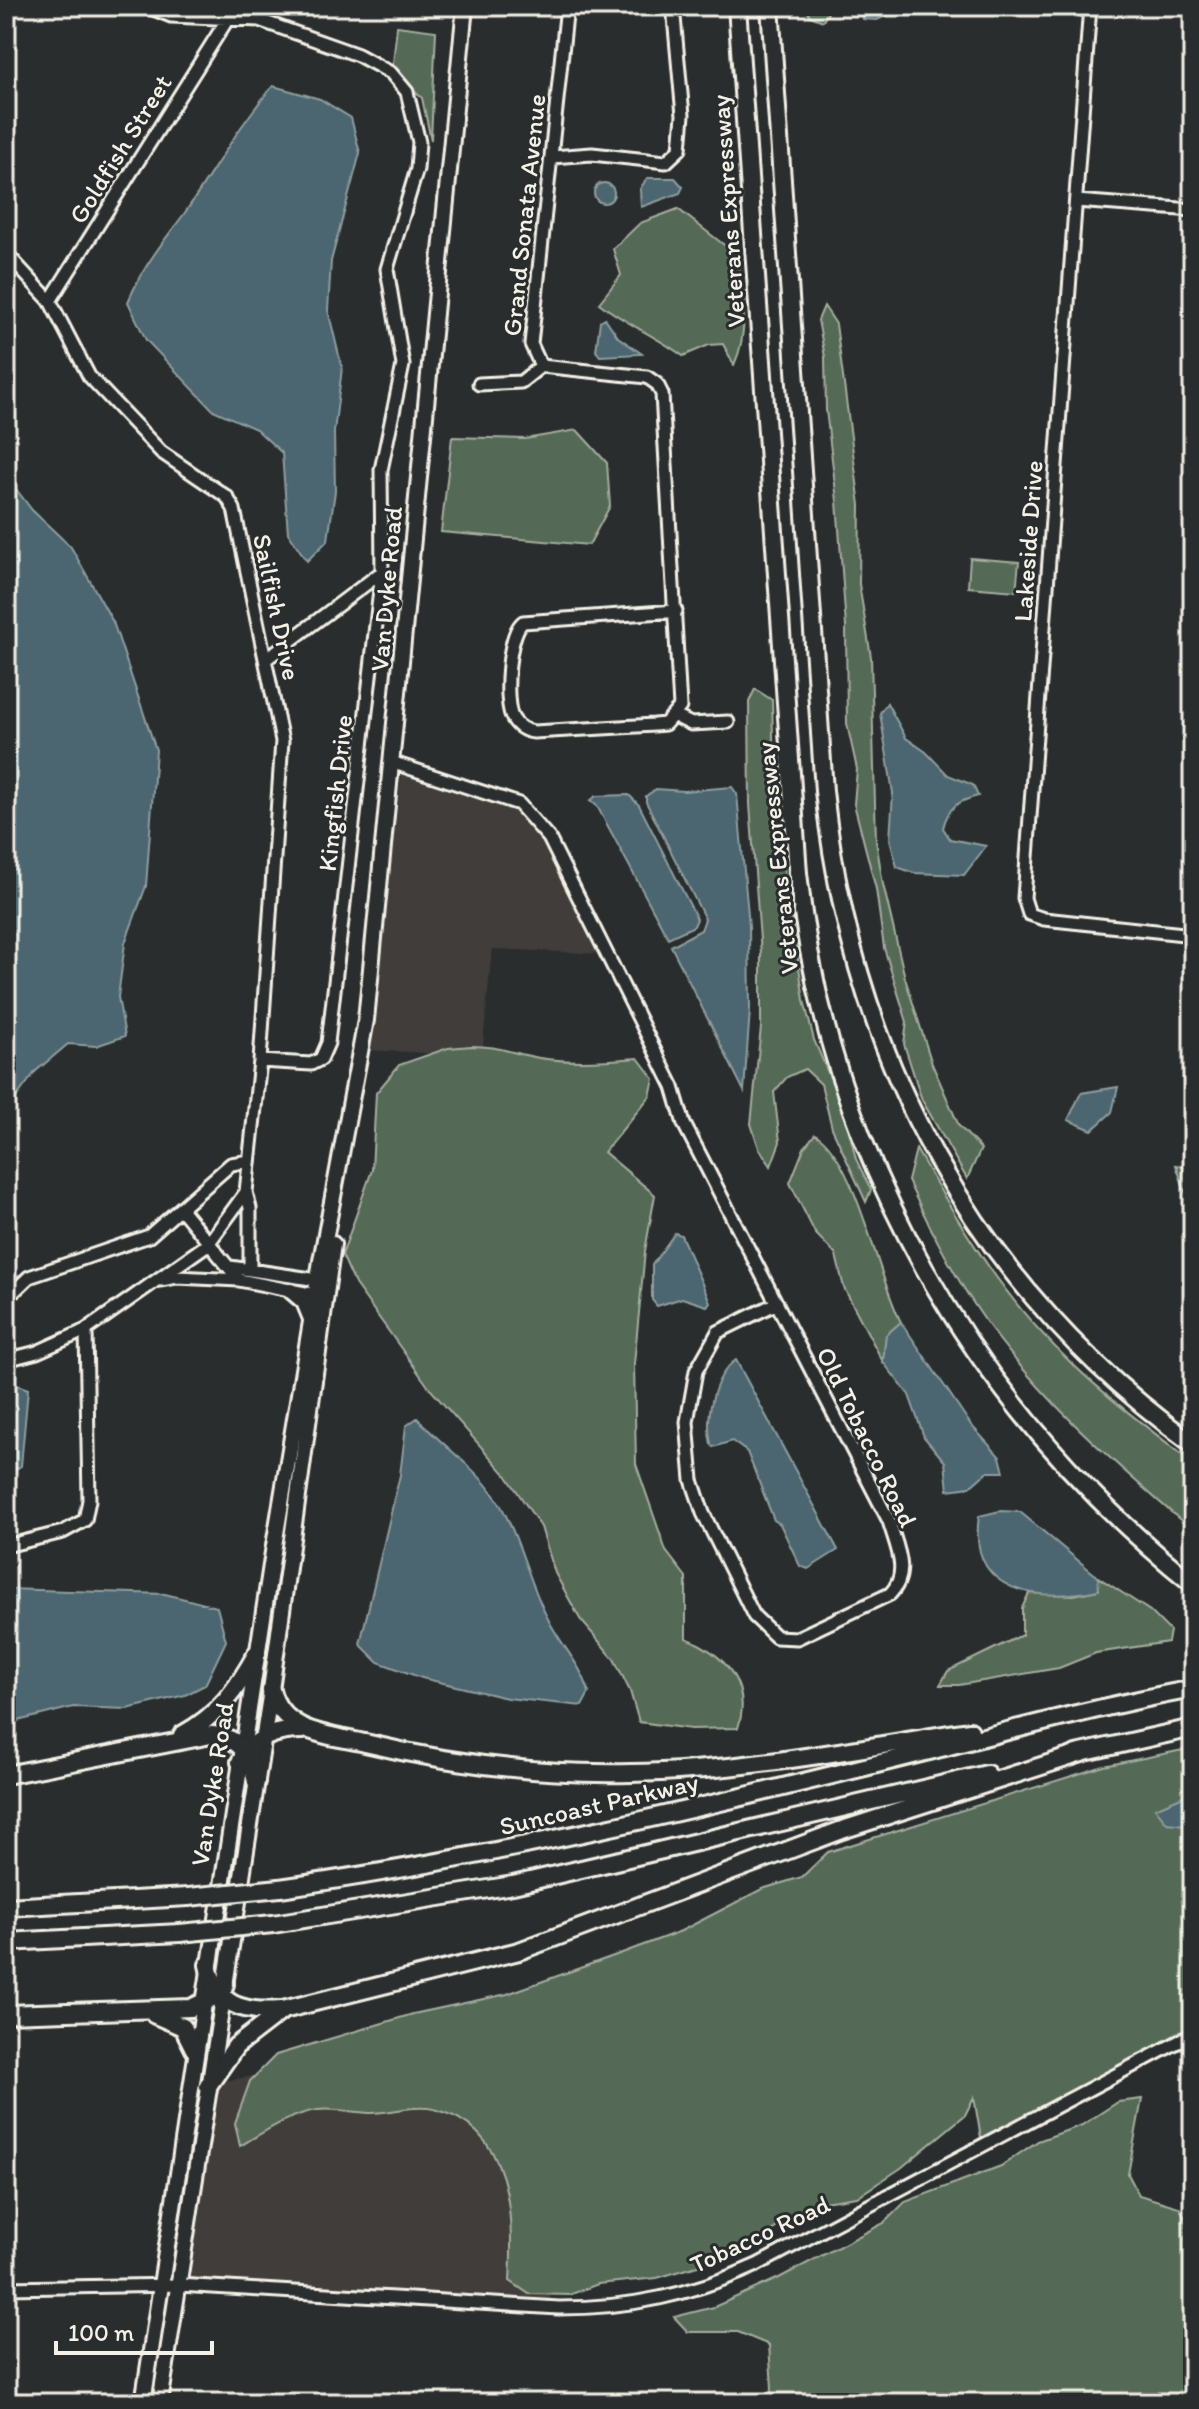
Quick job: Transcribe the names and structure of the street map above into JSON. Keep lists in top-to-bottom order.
{
  "streets": {
    "highway": ["Veterans Expressway", "Suncoast Parkway"],
    "main road": ["Van Dyke Road"],
    "street": [
      "Goldfish Street",
      "Grand Sonata Avenue",
      "Lakeside Drive",
      "Sailfish Drive",
      "Kingfish Drive",
      "Old Tobacco Road",
      "Tobacco Road"
    ]
  },
  "crossings": [
    ["Goldfish Street", "Sailfish Drive"],
    ["Goldfish Street", "Kingfish Drive"],
    ["Van Dyke Road", "Old Tobacco Road"],
    ["Van Dyke Road", "Tobacco Road"],
    ["Sailfish Drive", "Kingfish Drive"]
  ],
  "scale_bar": "100 m"
}
